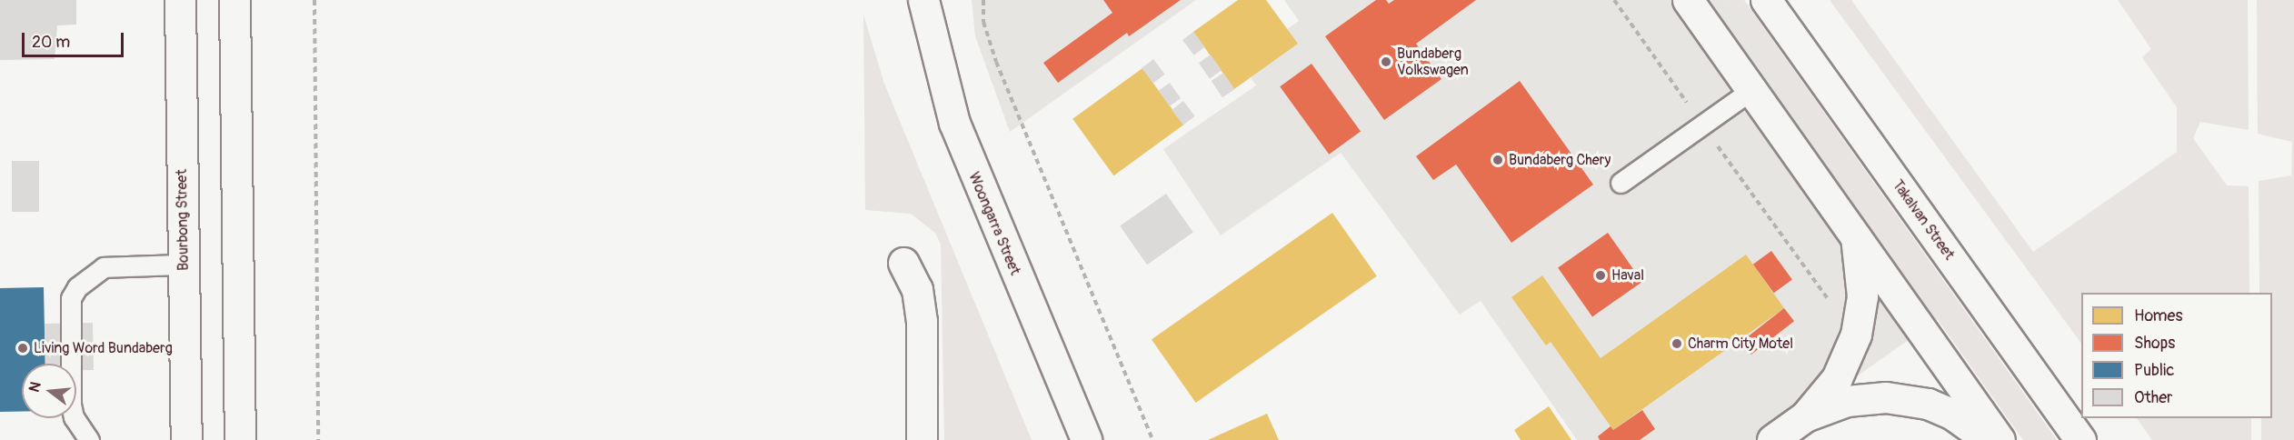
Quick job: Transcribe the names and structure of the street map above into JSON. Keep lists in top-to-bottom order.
{
  "streets": {
    "main road": ["Bourbong Street", "Takalvan Street", "Woongarra Street"]
  },
  "places": [
    "Bundaberg Volkswagen",
    "Bundaberg Chery",
    "Haval",
    "Charm City Motel",
    "Living Word Bundaberg"
  ],
  "legend": [
    "Homes",
    "Shops",
    "Public",
    "Other"
  ],
  "scale_bar": "20 m",
  "north": "left"
}
